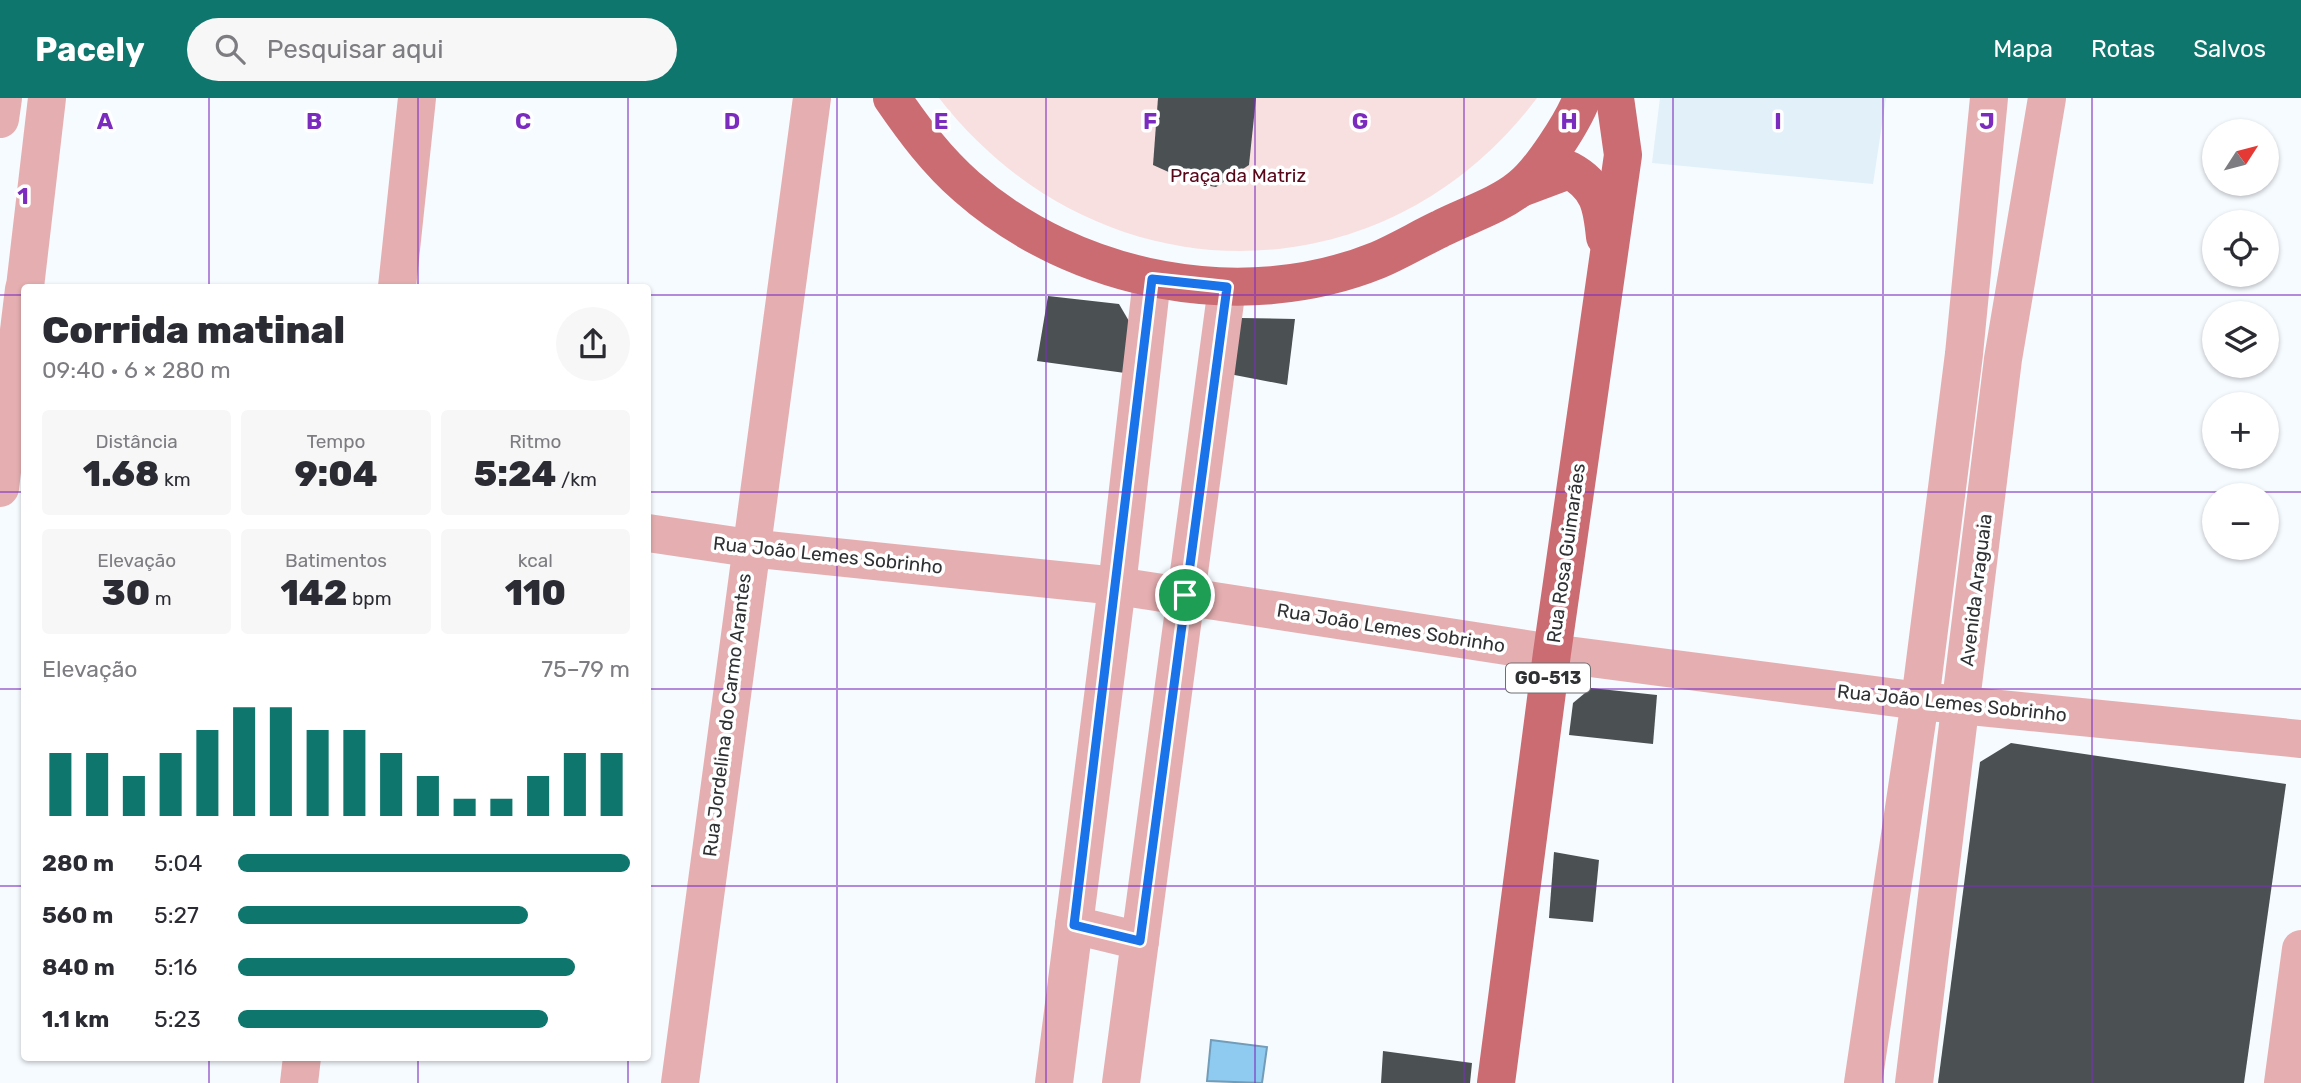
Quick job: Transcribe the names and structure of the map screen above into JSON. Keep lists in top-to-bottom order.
{
  "streets": {
    "main road": ["Rua Rosa Guimarães", "GO-513"],
    "street": ["Rua João Lemes Sobrinho", "Avenida Araguaia", "Rua Jordelina do Carmo Arantes"]
  },
  "crossings": [
    ["Rua Rosa Guimarães", "Rua João Lemes Sobrinho"],
    ["Rua João Lemes Sobrinho", "Avenida Araguaia"],
    ["Rua João Lemes Sobrinho", "Rua Jordelina do Carmo Arantes"]
  ],
  "parks": ["Praça da Matriz"],
  "north": "top right",
  "page": {
    "header": "Pacely",
    "search": "Pesquisar aqui",
    "nav": ["Mapa", "Rotas", "Salvos"],
    "map_buttons": ["+", "−"],
    "heading": ["Corrida matinal", "09:40 · 6 × 280 m"],
    "stats": [
      ["Distância", "1.68 km"],
      ["Tempo", "9:04"],
      ["Ritmo", "5:24 /km"],
      ["Elevação", "30 m"],
      ["Batimentos", "142 bpm"],
      ["kcal", "110"]
    ],
    "chart": ["Elevação", "75–79 m"],
    "list": [
      {
        "name": "280 m",
        "note": "5:04"
      },
      {
        "name": "560 m",
        "note": "5:27"
      },
      {
        "name": "840 m",
        "note": "5:16"
      },
      {
        "name": "1.1 km",
        "note": "5:23"
      }
    ]
  },
  "grid": {
    "columns": [
      "A",
      "B",
      "C",
      "D",
      "E",
      "F",
      "G",
      "H",
      "I",
      "J"
    ],
    "rows": ["1"]
  }
}
